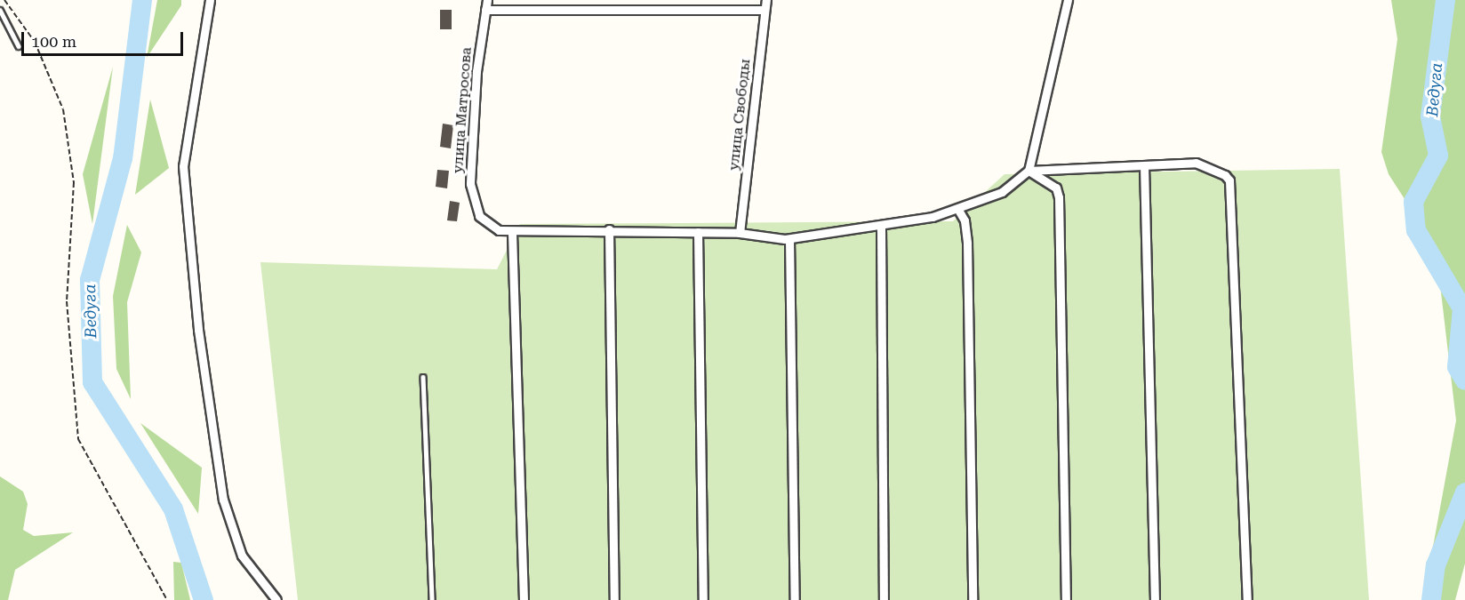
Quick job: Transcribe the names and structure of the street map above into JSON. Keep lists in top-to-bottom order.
{
  "streets": {
    "street": ["улица Матросова", "улица Свободы"]
  },
  "water": ["Ведуга"],
  "scale_bar": "100 m"
}
